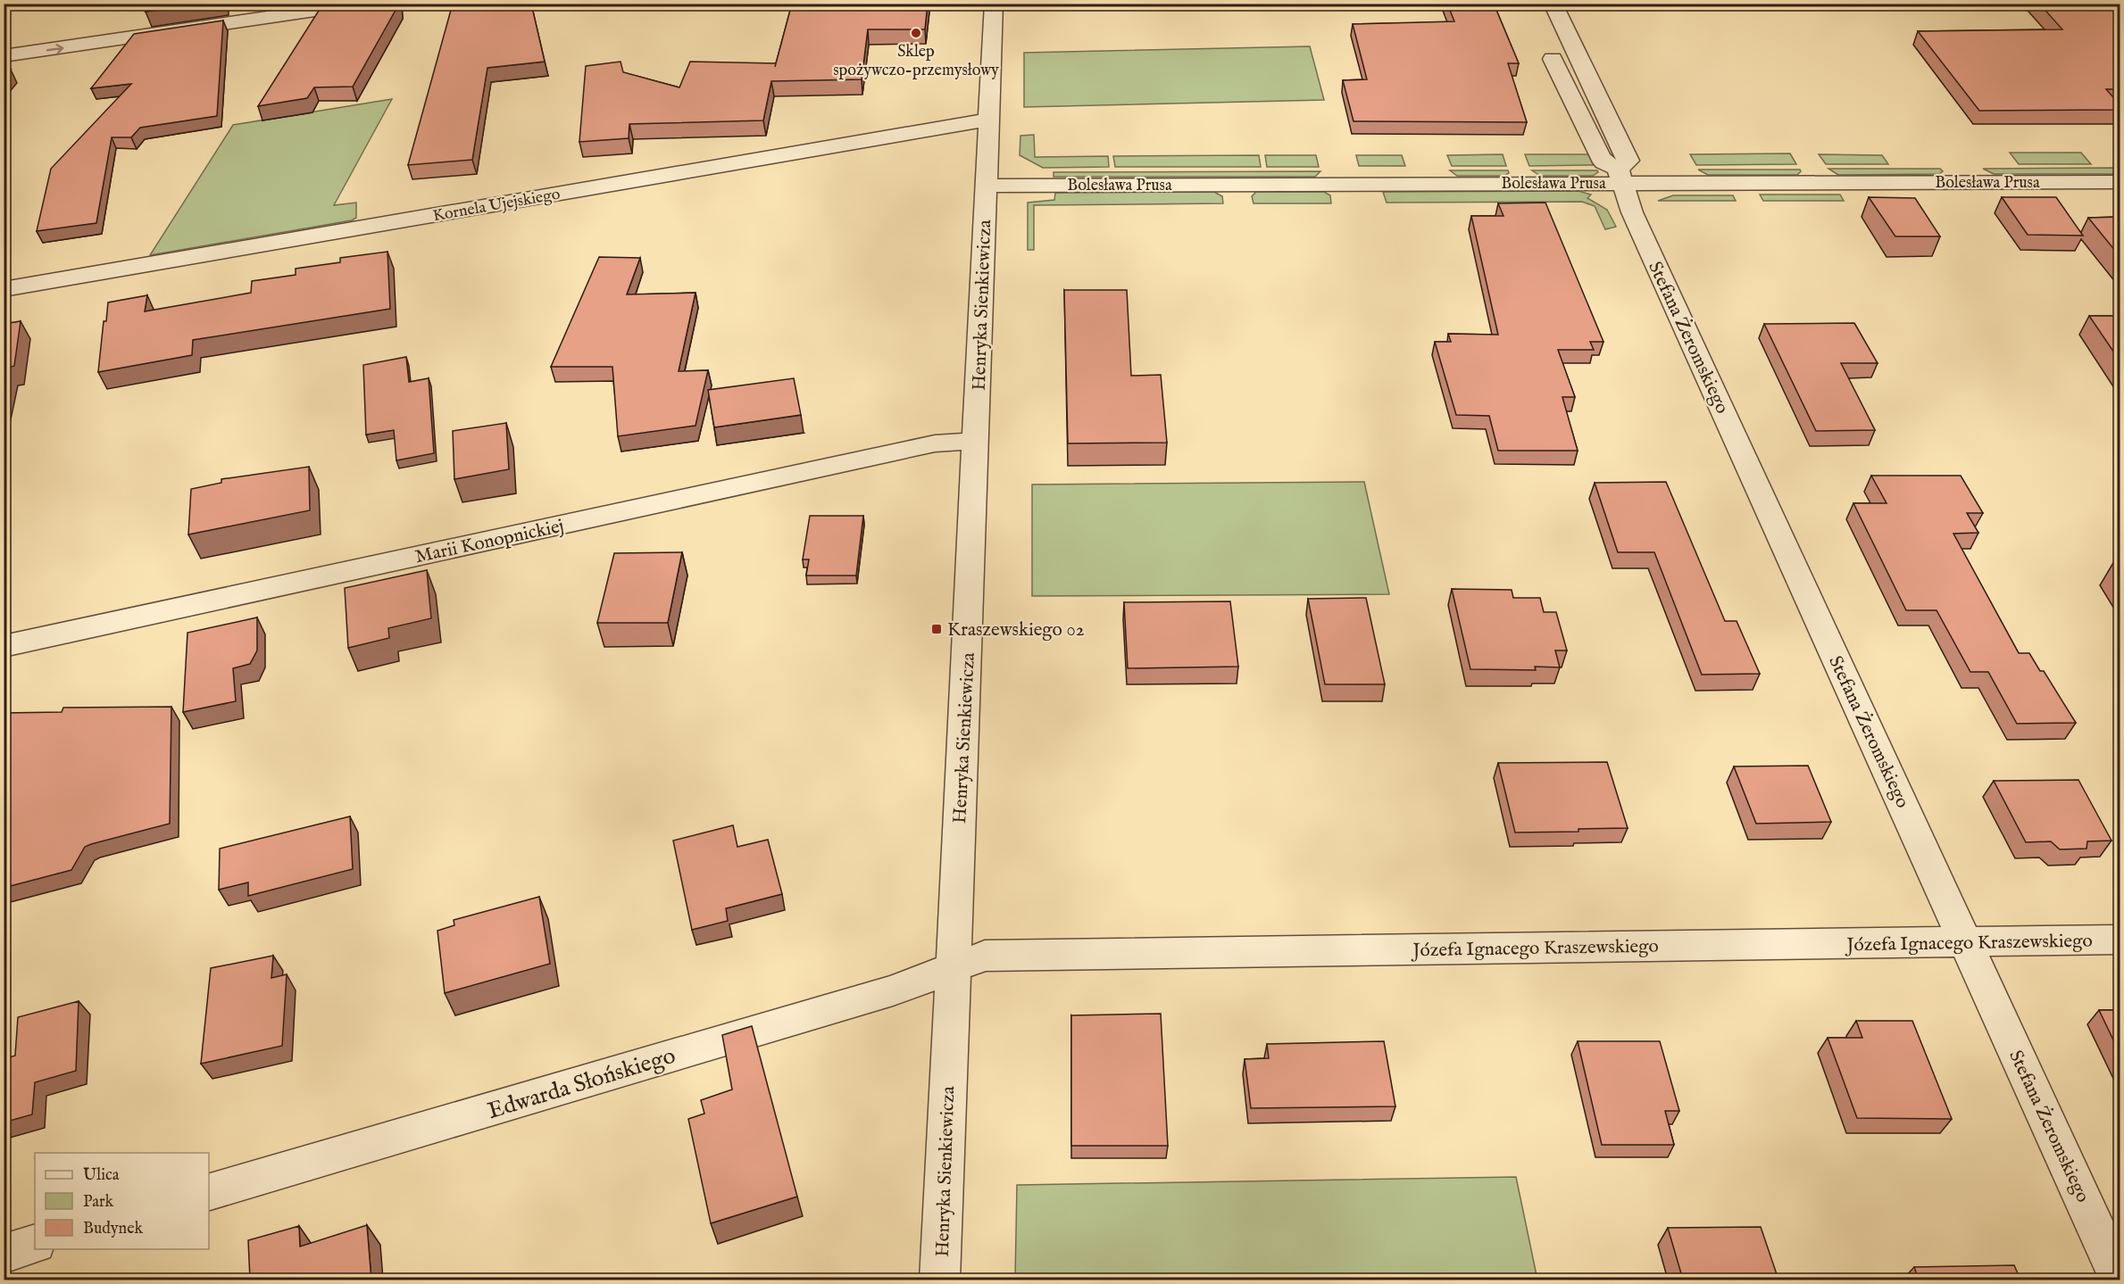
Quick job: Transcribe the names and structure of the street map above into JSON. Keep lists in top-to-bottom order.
{
  "streets": {
    "street": [
      "Bolesława Prusa",
      "Kornela Ujejskiego",
      "Henryka Sienkiewicza",
      "Stefana Żeromskiego",
      "Marii Konopnickiej",
      "Józefa Ignacego Kraszewskiego",
      "Edwarda Słońskiego"
    ]
  },
  "crossings": [
    ["Bolesława Prusa", "Henryka Sienkiewicza"],
    ["Bolesława Prusa", "Stefana Żeromskiego"],
    ["Kornela Ujejskiego", "Henryka Sienkiewicza"],
    ["Henryka Sienkiewicza", "Marii Konopnickiej"],
    ["Henryka Sienkiewicza", "Józefa Ignacego Kraszewskiego"],
    ["Henryka Sienkiewicza", "Edwarda Słońskiego"],
    ["Stefana Żeromskiego", "Józefa Ignacego Kraszewskiego"],
    ["Józefa Ignacego Kraszewskiego", "Edwarda Słońskiego"]
  ],
  "places": {
    "other": ["Sklep spożywczo-przemysłowy"],
    "transit": ["Kraszewskiego 02"]
  },
  "legend": ["Ulica", "Park", "Budynek"]
}
